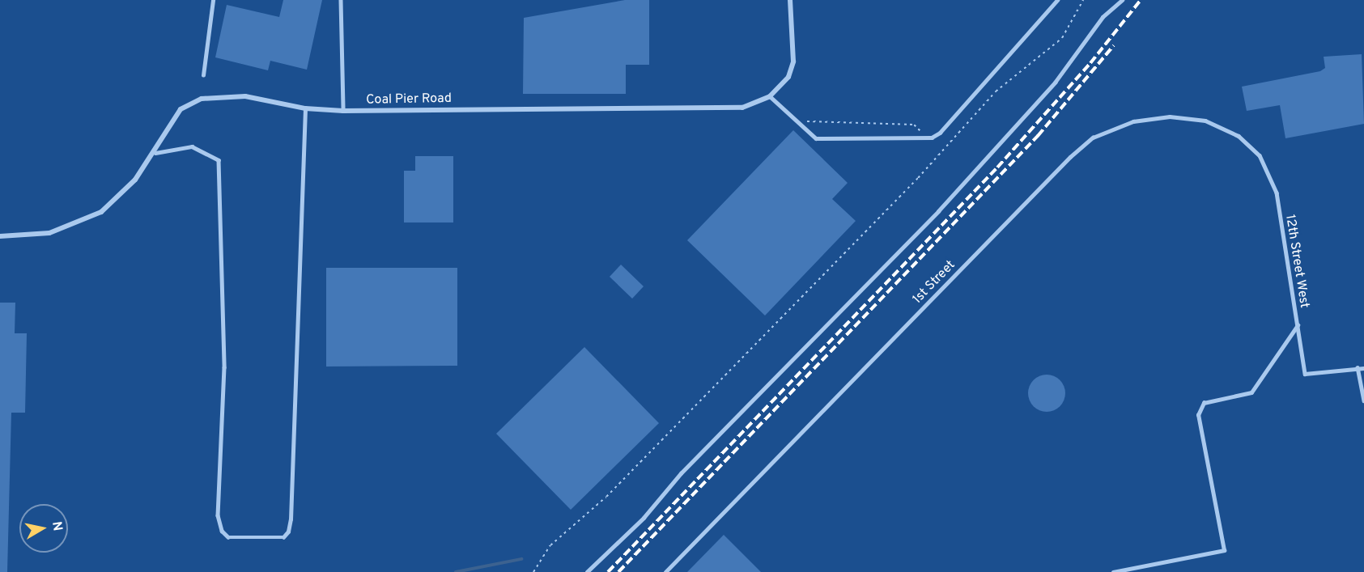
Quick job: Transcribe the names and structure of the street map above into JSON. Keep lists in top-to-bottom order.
{
  "streets": {
    "street": ["Coal Pier Road"],
    "lane": ["12th Street West", "1st Street"]
  },
  "crossings": [
    ["12th Street West", "1st Street"]
  ],
  "north": "right"
}
